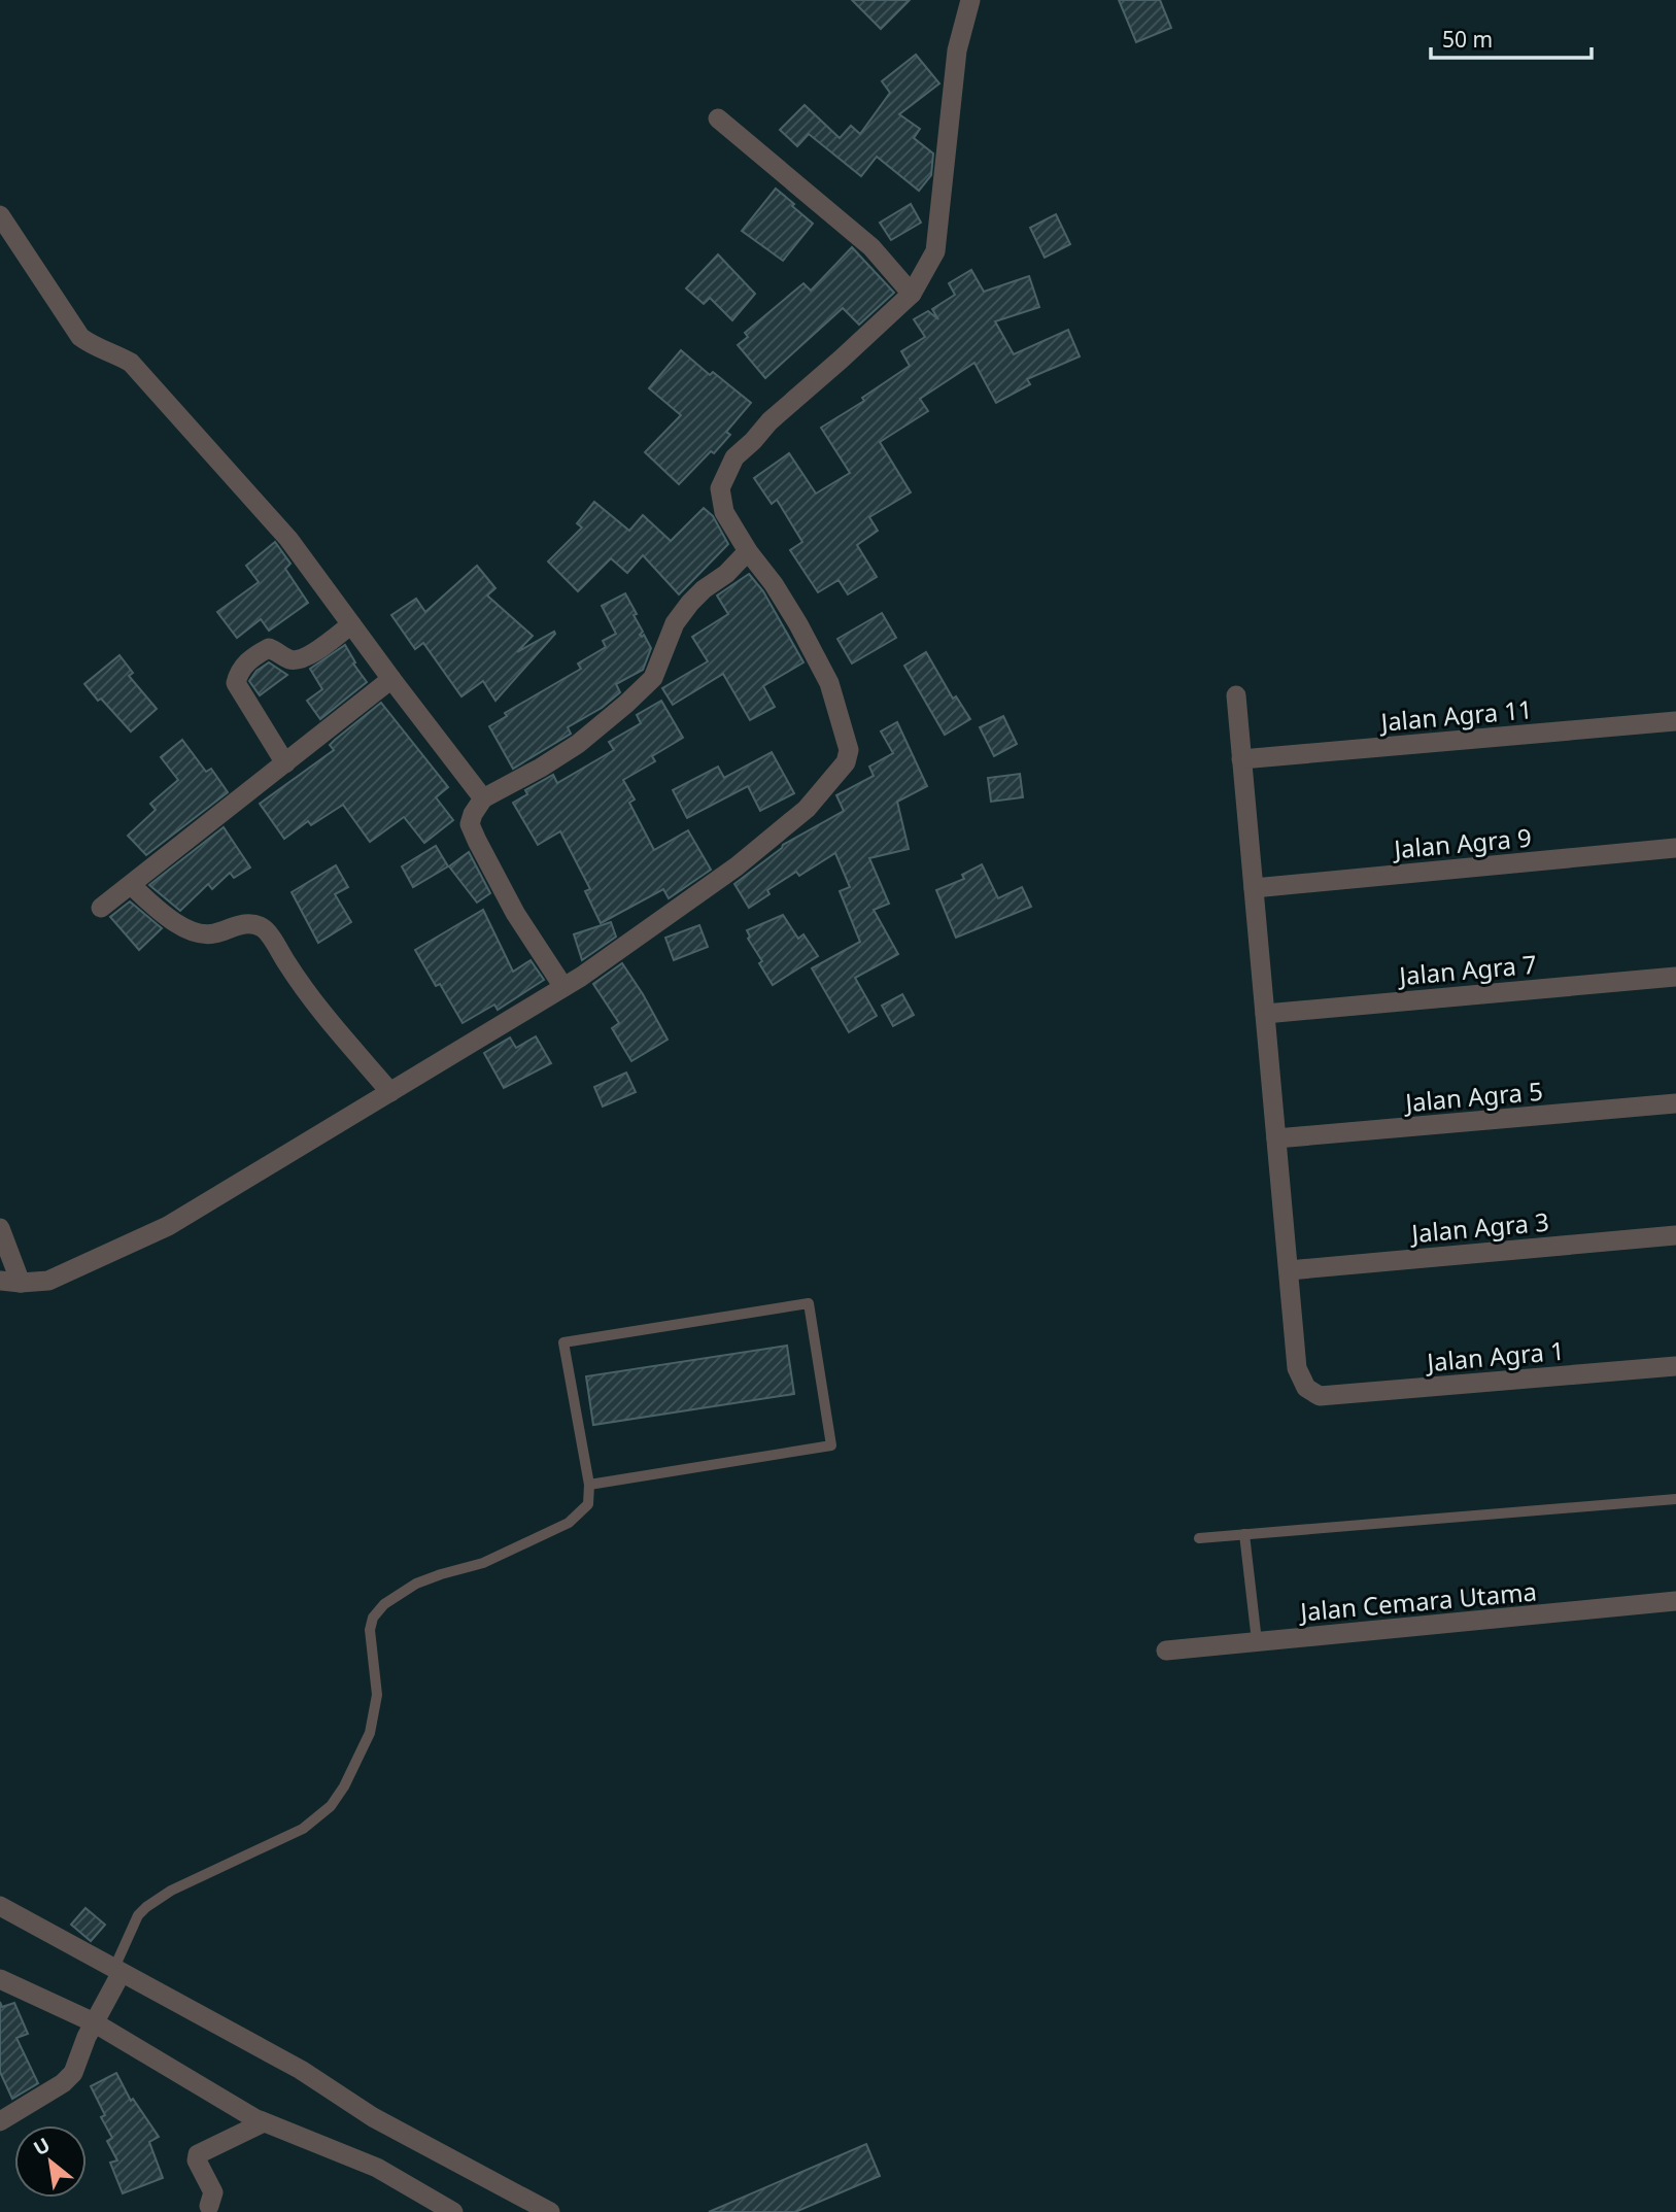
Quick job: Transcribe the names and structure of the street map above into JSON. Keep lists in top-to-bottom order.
{
  "streets": {
    "street": [
      "Jalan Agra 11",
      "Jalan Agra 9",
      "Jalan Agra 7",
      "Jalan Agra 5",
      "Jalan Agra 3",
      "Jalan Agra 1",
      "Jalan Cemara Utama"
    ]
  },
  "crossings": [
    ["Jalan Agra 3", "Jalan Agra 1"]
  ],
  "scale_bar": "50 m",
  "north": "top left"
}
